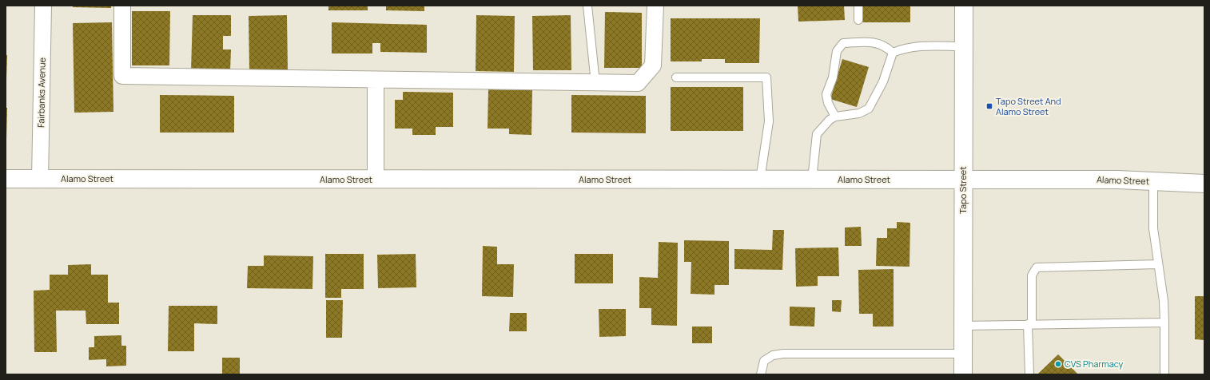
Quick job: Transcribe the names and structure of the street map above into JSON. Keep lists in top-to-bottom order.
{
  "streets": {
    "main road": ["Alamo Street", "Tapo Street"],
    "street": ["Fairbanks Avenue"]
  },
  "crossings": [
    ["Fairbanks Avenue", "Alamo Street"],
    ["Alamo Street", "Tapo Street"]
  ],
  "places": {
    "transit": ["Tapo Street And Alamo Street"],
    "other": ["CVS Pharmacy"]
  }
}
